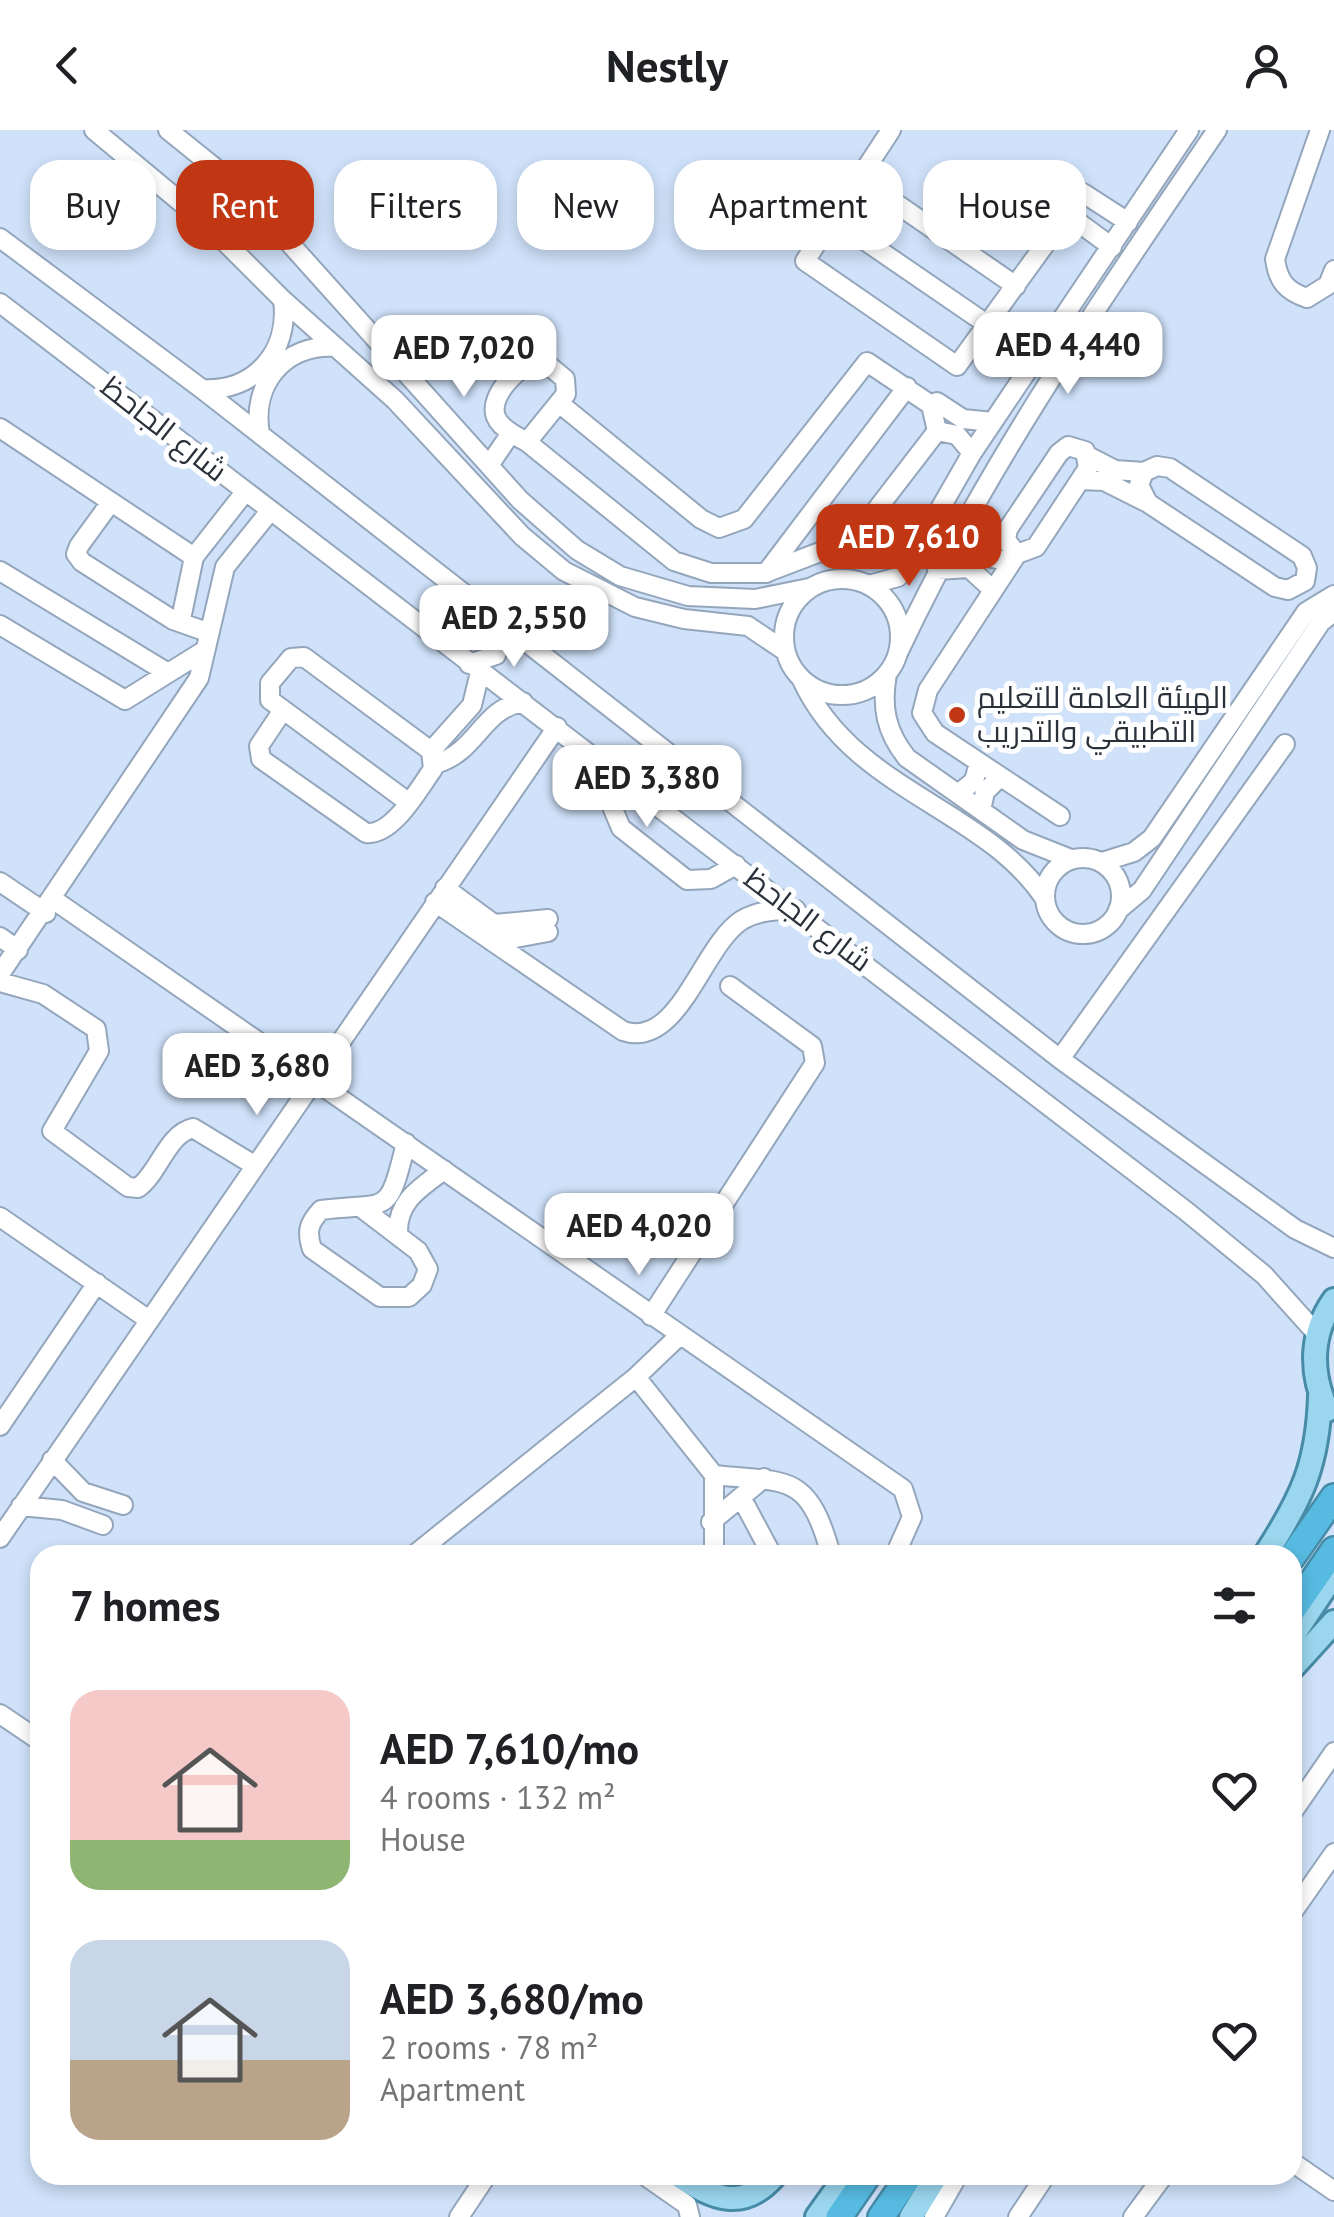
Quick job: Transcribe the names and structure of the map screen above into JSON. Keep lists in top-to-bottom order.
{
  "streets": {
    "street": ["شارع الجاحظ"]
  },
  "places": ["الهيئة العامة للتعليم التطبيقي والتدريب"],
  "page": {
    "header": "Nestly",
    "chip": [
      "Buy",
      "Rent",
      "Filters",
      "New",
      "Apartment",
      "House"
    ],
    "price": [
      "AED 4,440",
      "AED 7,020",
      "AED 7,610",
      "AED 2,550",
      "AED 3,380",
      "AED 3,680",
      "AED 4,020"
    ],
    "heading": "7 homes",
    "list": [
      {
        "name": "AED 7,610/mo",
        "note": "4 rooms · 132 m² · House"
      },
      {
        "name": "AED 3,680/mo",
        "note": "2 rooms · 78 m² · Apartment"
      }
    ]
  }
}
